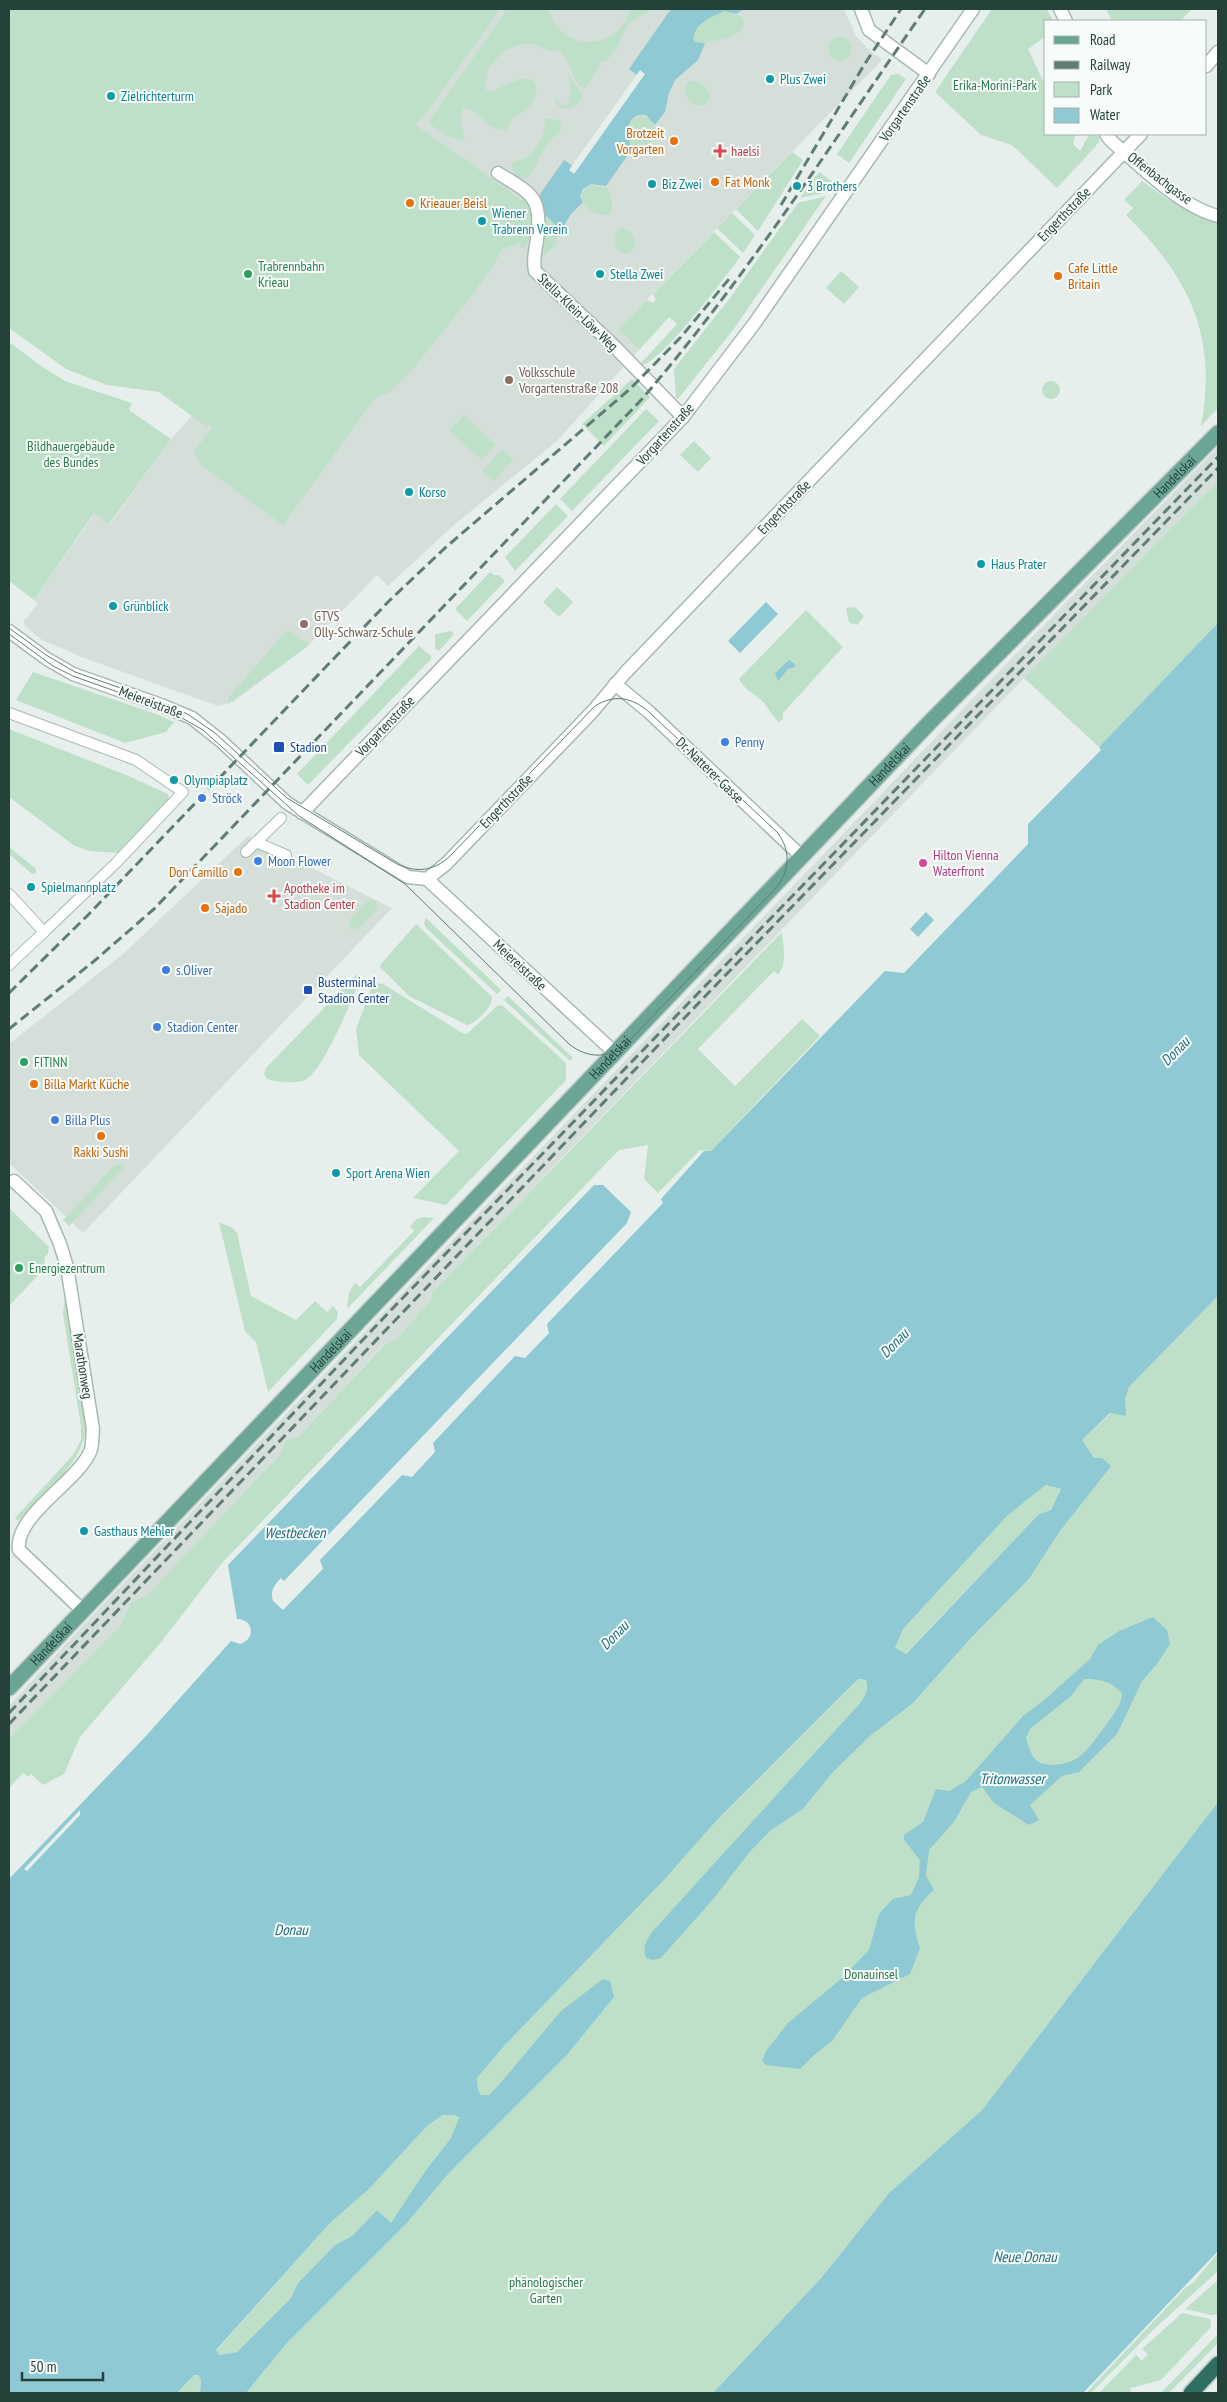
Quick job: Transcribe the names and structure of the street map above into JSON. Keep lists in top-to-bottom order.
{
  "streets": {
    "main road": ["Handelskai"],
    "street": [
      "Vorgartenstraße",
      "Offenbachgasse",
      "Engerthstraße",
      "Stella-Klein-Löw-Weg",
      "Meiereistraße",
      "Dr.-Natterer-Gasse",
      "Marathonweg"
    ]
  },
  "crossings": [
    ["Vorgartenstraße", "Stella-Klein-Löw-Weg"],
    ["Vorgartenstraße", "Meiereistraße"],
    ["Offenbachgasse", "Engerthstraße"],
    ["Engerthstraße", "Meiereistraße"],
    ["Engerthstraße", "Dr.-Natterer-Gasse"],
    ["Handelskai", "Meiereistraße"],
    ["Handelskai", "Dr.-Natterer-Gasse"],
    ["Handelskai", "Marathonweg"]
  ],
  "water": [
    "Donau",
    "Westbecken",
    "Tritonwasser",
    "Neue Donau"
  ],
  "parks": [
    "Erika-Morini-Park",
    "Bildhauergebäude des Bundes",
    "Donauinsel",
    "phänologischer Garten"
  ],
  "places": {
    "other": [
      "Plus Zwei",
      "Zielrichterturm",
      "Brotzeit Vorgarten",
      "Fat Monk",
      "Biz Zwei",
      "3 Brothers",
      "Krieauer Beisl",
      "Wiener Trabrenn Verein",
      "Trabrennbahn Krieau",
      "Stella Zwei",
      "Cafe Little Britain",
      "Volksschule Vorgartenstraße 208",
      "Korso",
      "Haus Prater",
      "Grünblick",
      "GTVS Olly-Schwarz-Schule",
      "Penny",
      "Olympiaplatz",
      "Ströck",
      "Moon Flower",
      "Hilton Vienna Waterfront",
      "Don Camillo",
      "Spielmannplatz",
      "Sajado",
      "s.Oliver",
      "Stadion Center",
      "FITINN",
      "Billa Markt Küche",
      "Billa Plus",
      "Rakki Sushi",
      "Sport Arena Wien",
      "Energiezentrum",
      "Gasthaus Mehler"
    ],
    "health": ["haelsi", "Apotheke im Stadion Center"],
    "transit": ["Stadion", "Busterminal Stadion Center"]
  },
  "legend": [
    "Road",
    "Railway",
    "Park",
    "Water"
  ],
  "scale_bar": "50 m"
}
